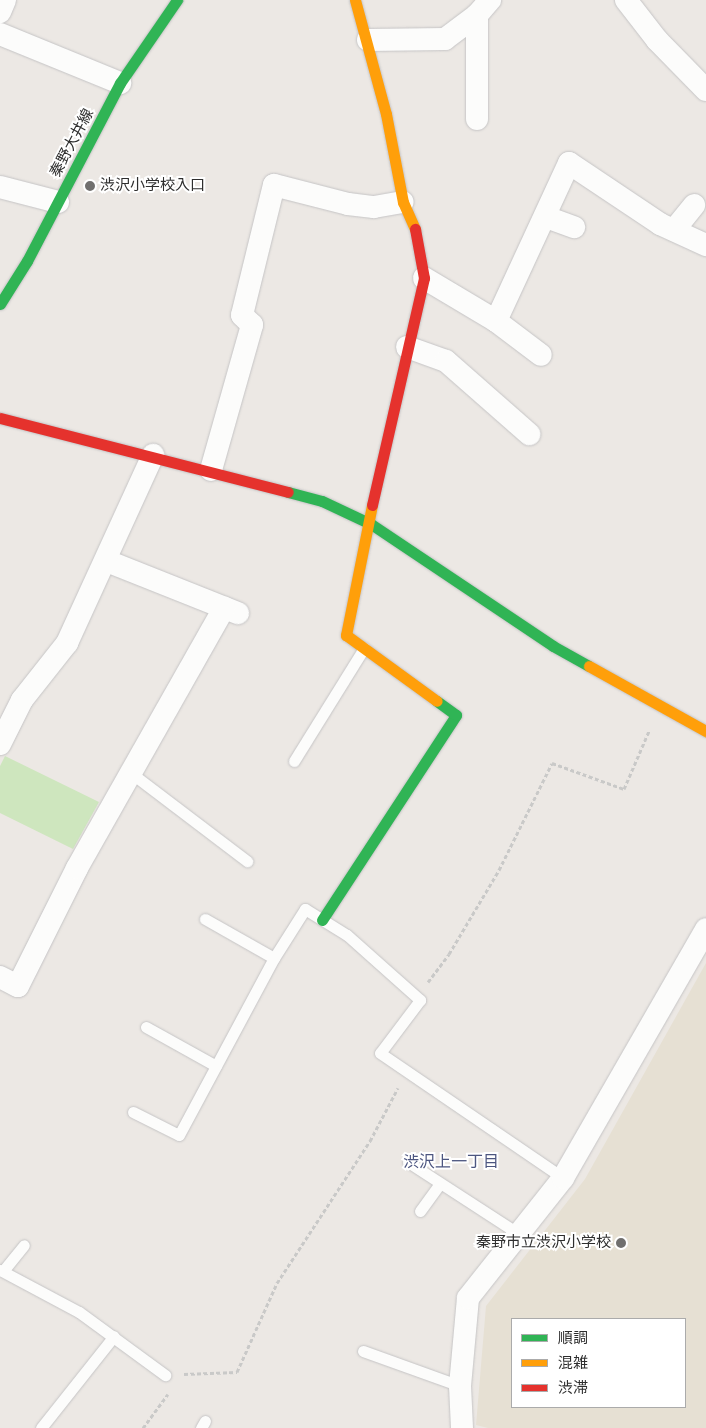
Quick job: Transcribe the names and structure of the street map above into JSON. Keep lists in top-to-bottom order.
{
  "streets": {
    "street": ["秦野大井線"]
  },
  "districts": ["渋沢上一丁目"],
  "places": ["渋沢小学校入口", "秦野市立渋沢小学校"],
  "legend": ["順調", "混雑", "渋滞"]
}
